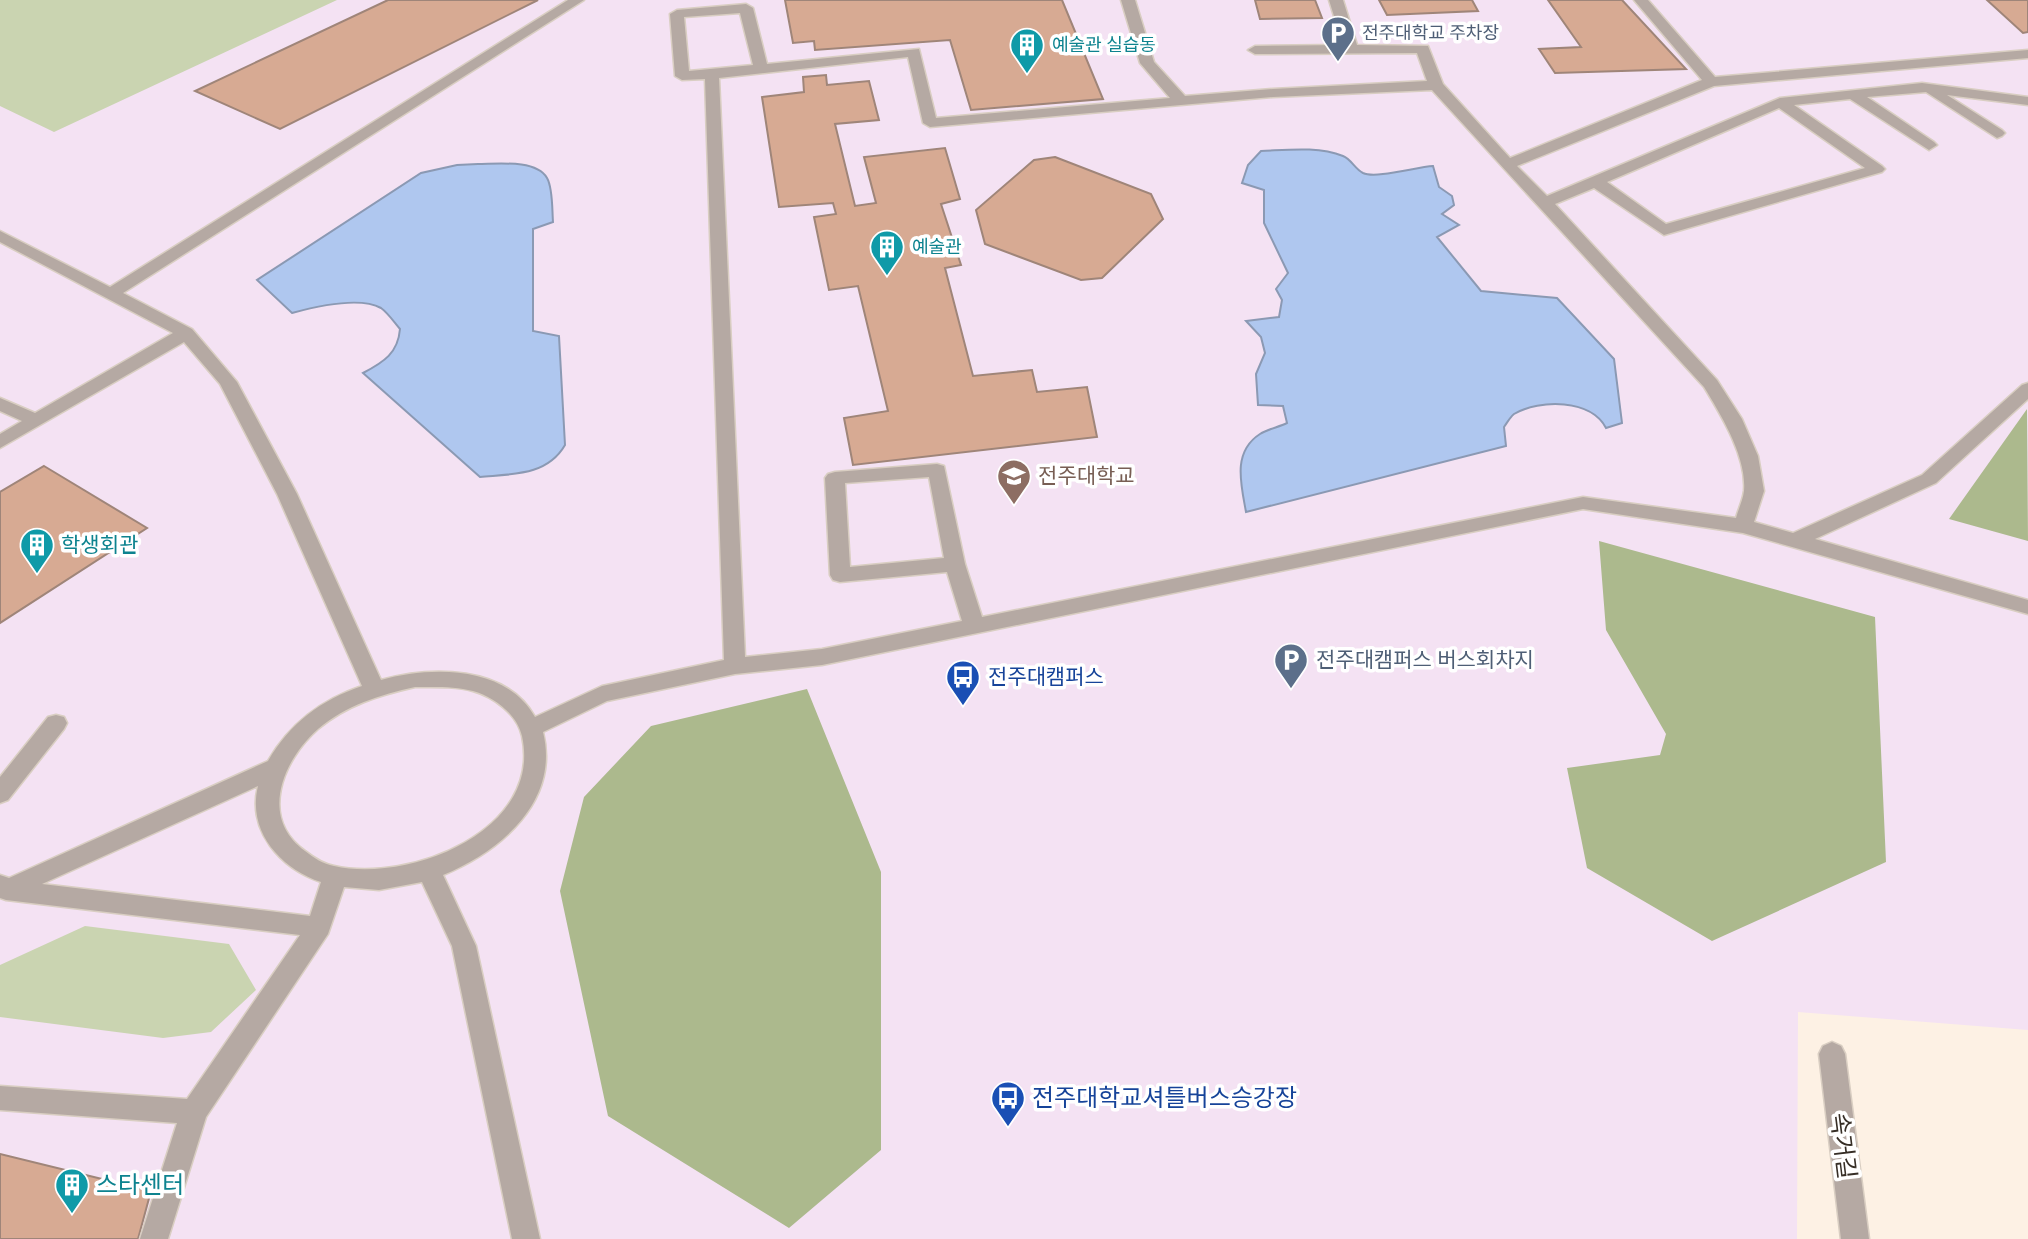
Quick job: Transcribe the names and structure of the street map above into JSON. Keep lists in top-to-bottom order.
{
  "streets": {
    "street": ["속거길"]
  },
  "places": {
    "parking": ["전주대학교 주차장", "전주대캠퍼스 버스회차지"],
    "building": [
      "예술관 실습동",
      "예술관",
      "학생회관",
      "스타센터"
    ],
    "school or university": ["전주대학교"],
    "bus stop": ["전주대캠퍼스", "전주대학교셔틀버스승강장"]
  }
}
